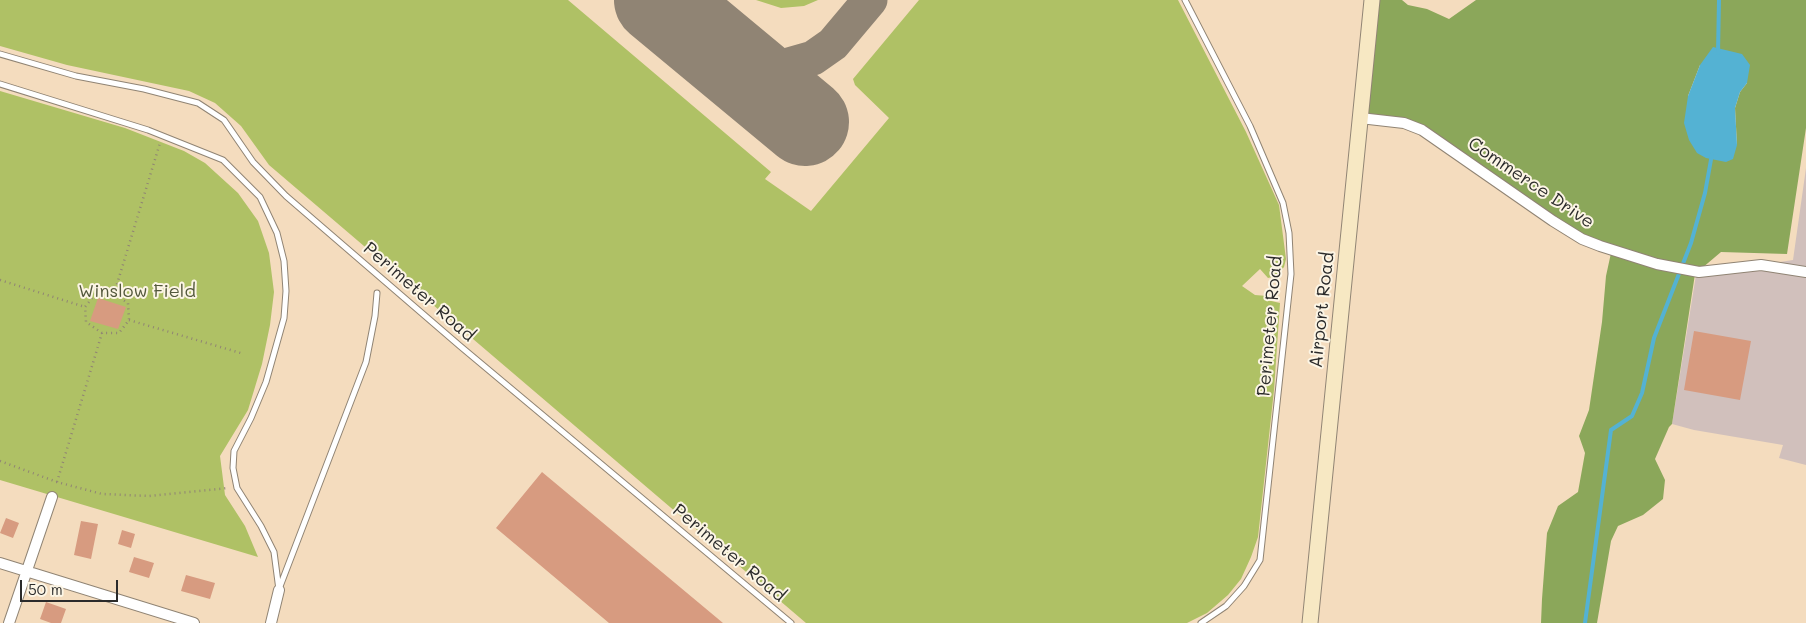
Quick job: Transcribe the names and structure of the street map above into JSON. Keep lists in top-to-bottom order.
{
  "streets": {
    "main road": ["Airport Road"],
    "street": ["Commerce Drive"],
    "lane": ["Perimeter Road"]
  },
  "crossings": [
    ["Commerce Drive", "Airport Road"]
  ],
  "parks": ["Winslow Field"],
  "scale_bar": "50 m"
}
